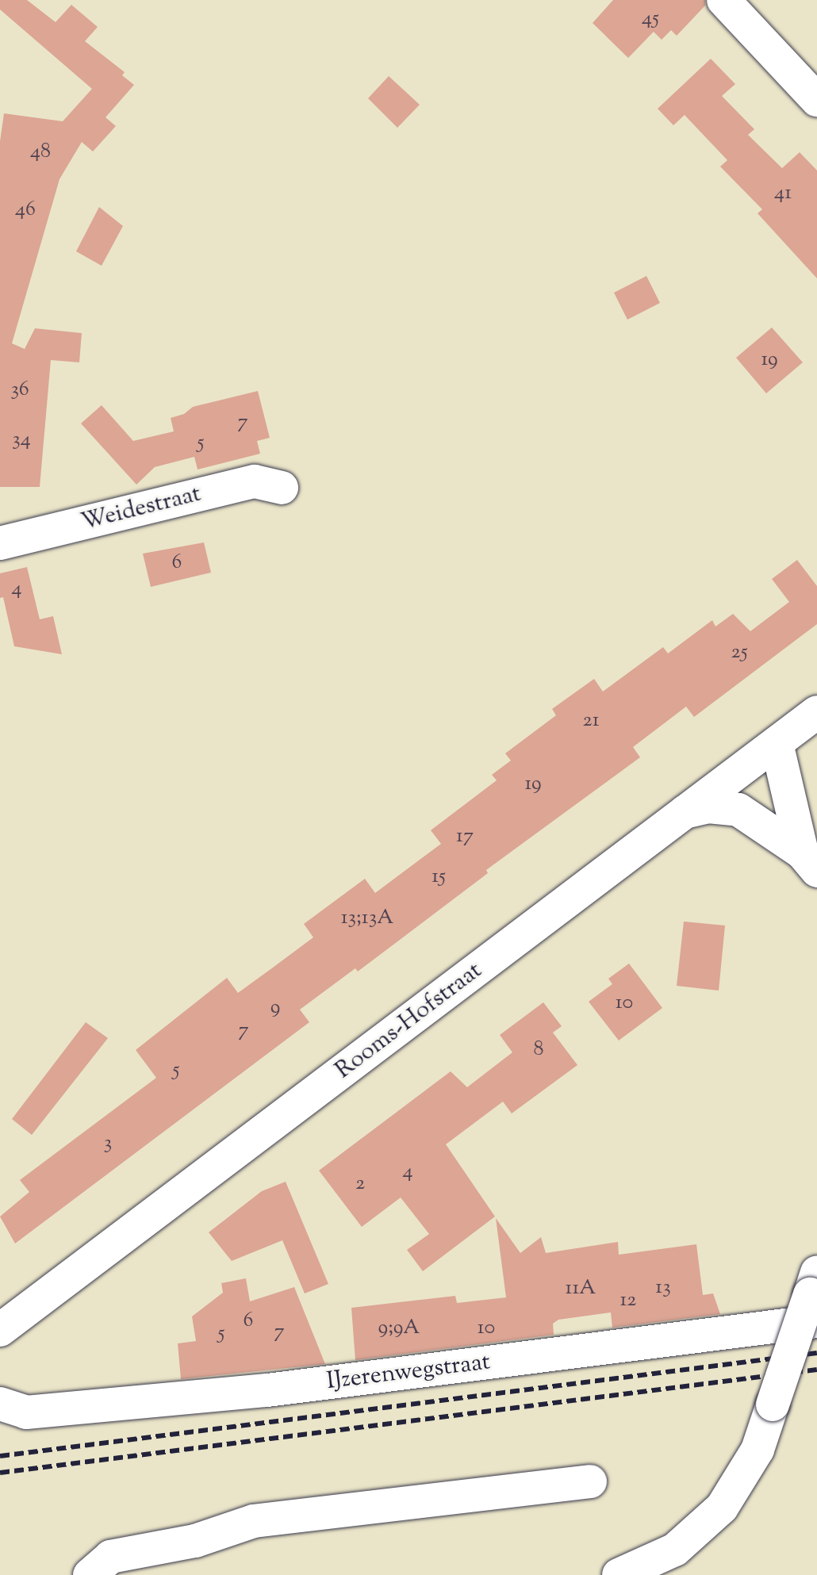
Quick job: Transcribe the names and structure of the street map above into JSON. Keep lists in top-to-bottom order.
{
  "streets": {
    "street": ["Weidestraat", "Rooms-Hofstraat", "IJzerenwegstraat"]
  },
  "house_numbers": [
    "45",
    "48",
    "41",
    "46",
    "19",
    "36",
    "7",
    "34",
    "5",
    "6",
    "4",
    "25",
    "21",
    "19",
    "17",
    "15",
    "13;13A",
    "10",
    "9",
    "7",
    "8",
    "5",
    "3",
    "4",
    "2",
    "13",
    "11A",
    "12",
    "6",
    "9;9A",
    "10",
    "7",
    "5"
  ]
}
